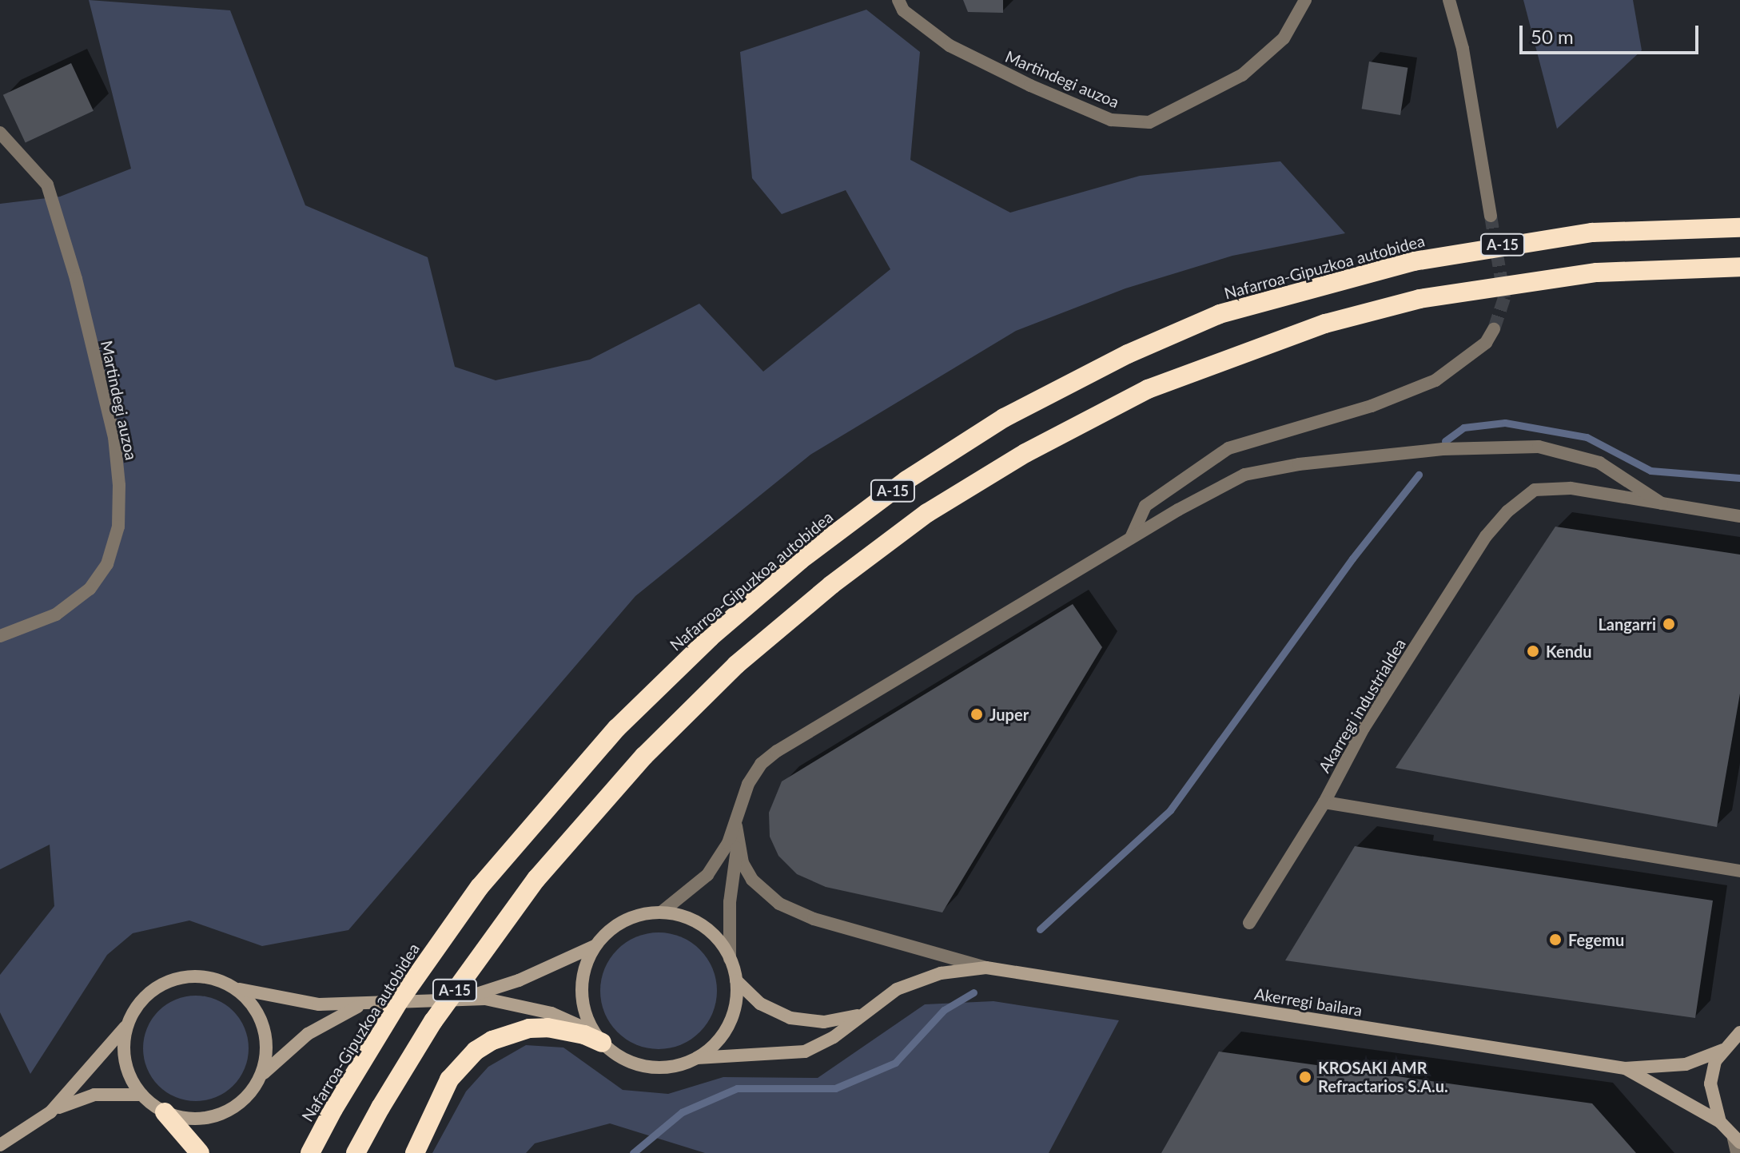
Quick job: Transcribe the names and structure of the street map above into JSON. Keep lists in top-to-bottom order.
{
  "streets": {
    "highway": ["A-15", "Nafarroa-Gipuzkoa autobidea"],
    "main road": ["Akerregi bailara"],
    "street": ["Martindegi auzoa", "Akarregi industrialdea"]
  },
  "places": [
    "Langarri",
    "Kendu",
    "Juper",
    "Fegemu",
    "KROSAKI AMR Refractarios S.A.u."
  ],
  "scale_bar": "50 m"
}
